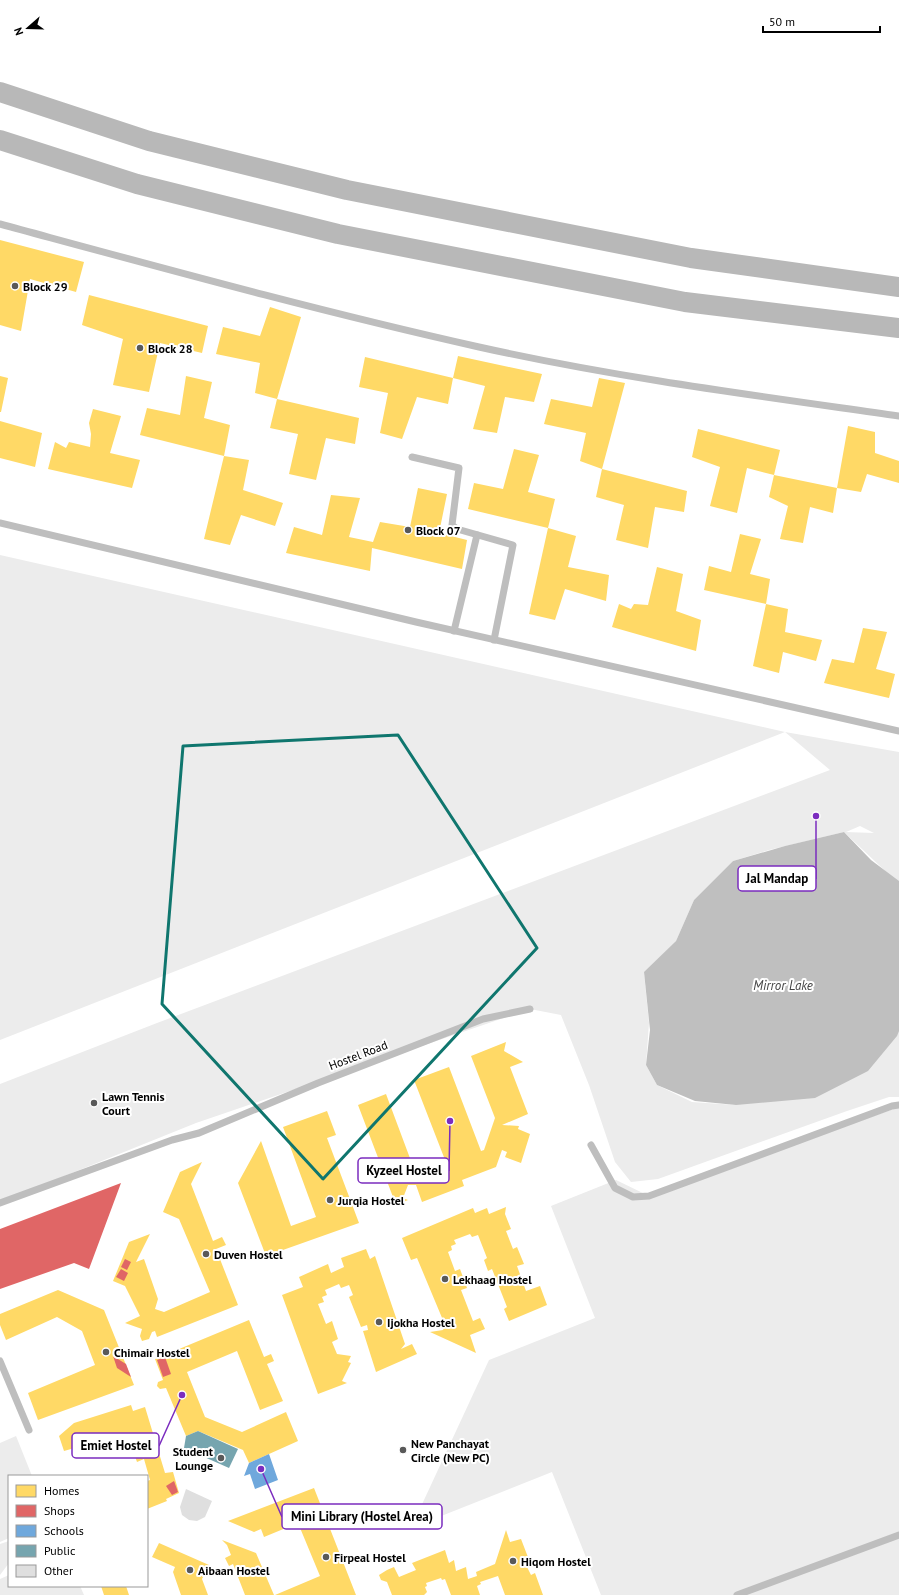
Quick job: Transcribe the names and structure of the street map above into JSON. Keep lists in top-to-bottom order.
{
  "streets": {
    "lane": ["Hostel Road"]
  },
  "water": ["Mirror Lake"],
  "places": [
    "Block 29",
    "Block 28",
    "Block 07",
    "Jal Mandap",
    "Lawn Tennis Court",
    "Kyzeel Hostel",
    "Jurqia Hostel",
    "Duven Hostel",
    "Lekhaag Hostel",
    "Ijokha Hostel",
    "Chimair Hostel",
    "Emiet Hostel",
    "New Panchayat Circle (New PC)",
    "Student Lounge",
    "Mini Library (Hostel Area)",
    "Firpeal Hostel",
    "Hiqom Hostel",
    "Aibaan Hostel"
  ],
  "legend": [
    "Homes",
    "Shops",
    "Schools",
    "Public",
    "Other"
  ],
  "scale_bar": "50 m",
  "north": "left"
}
